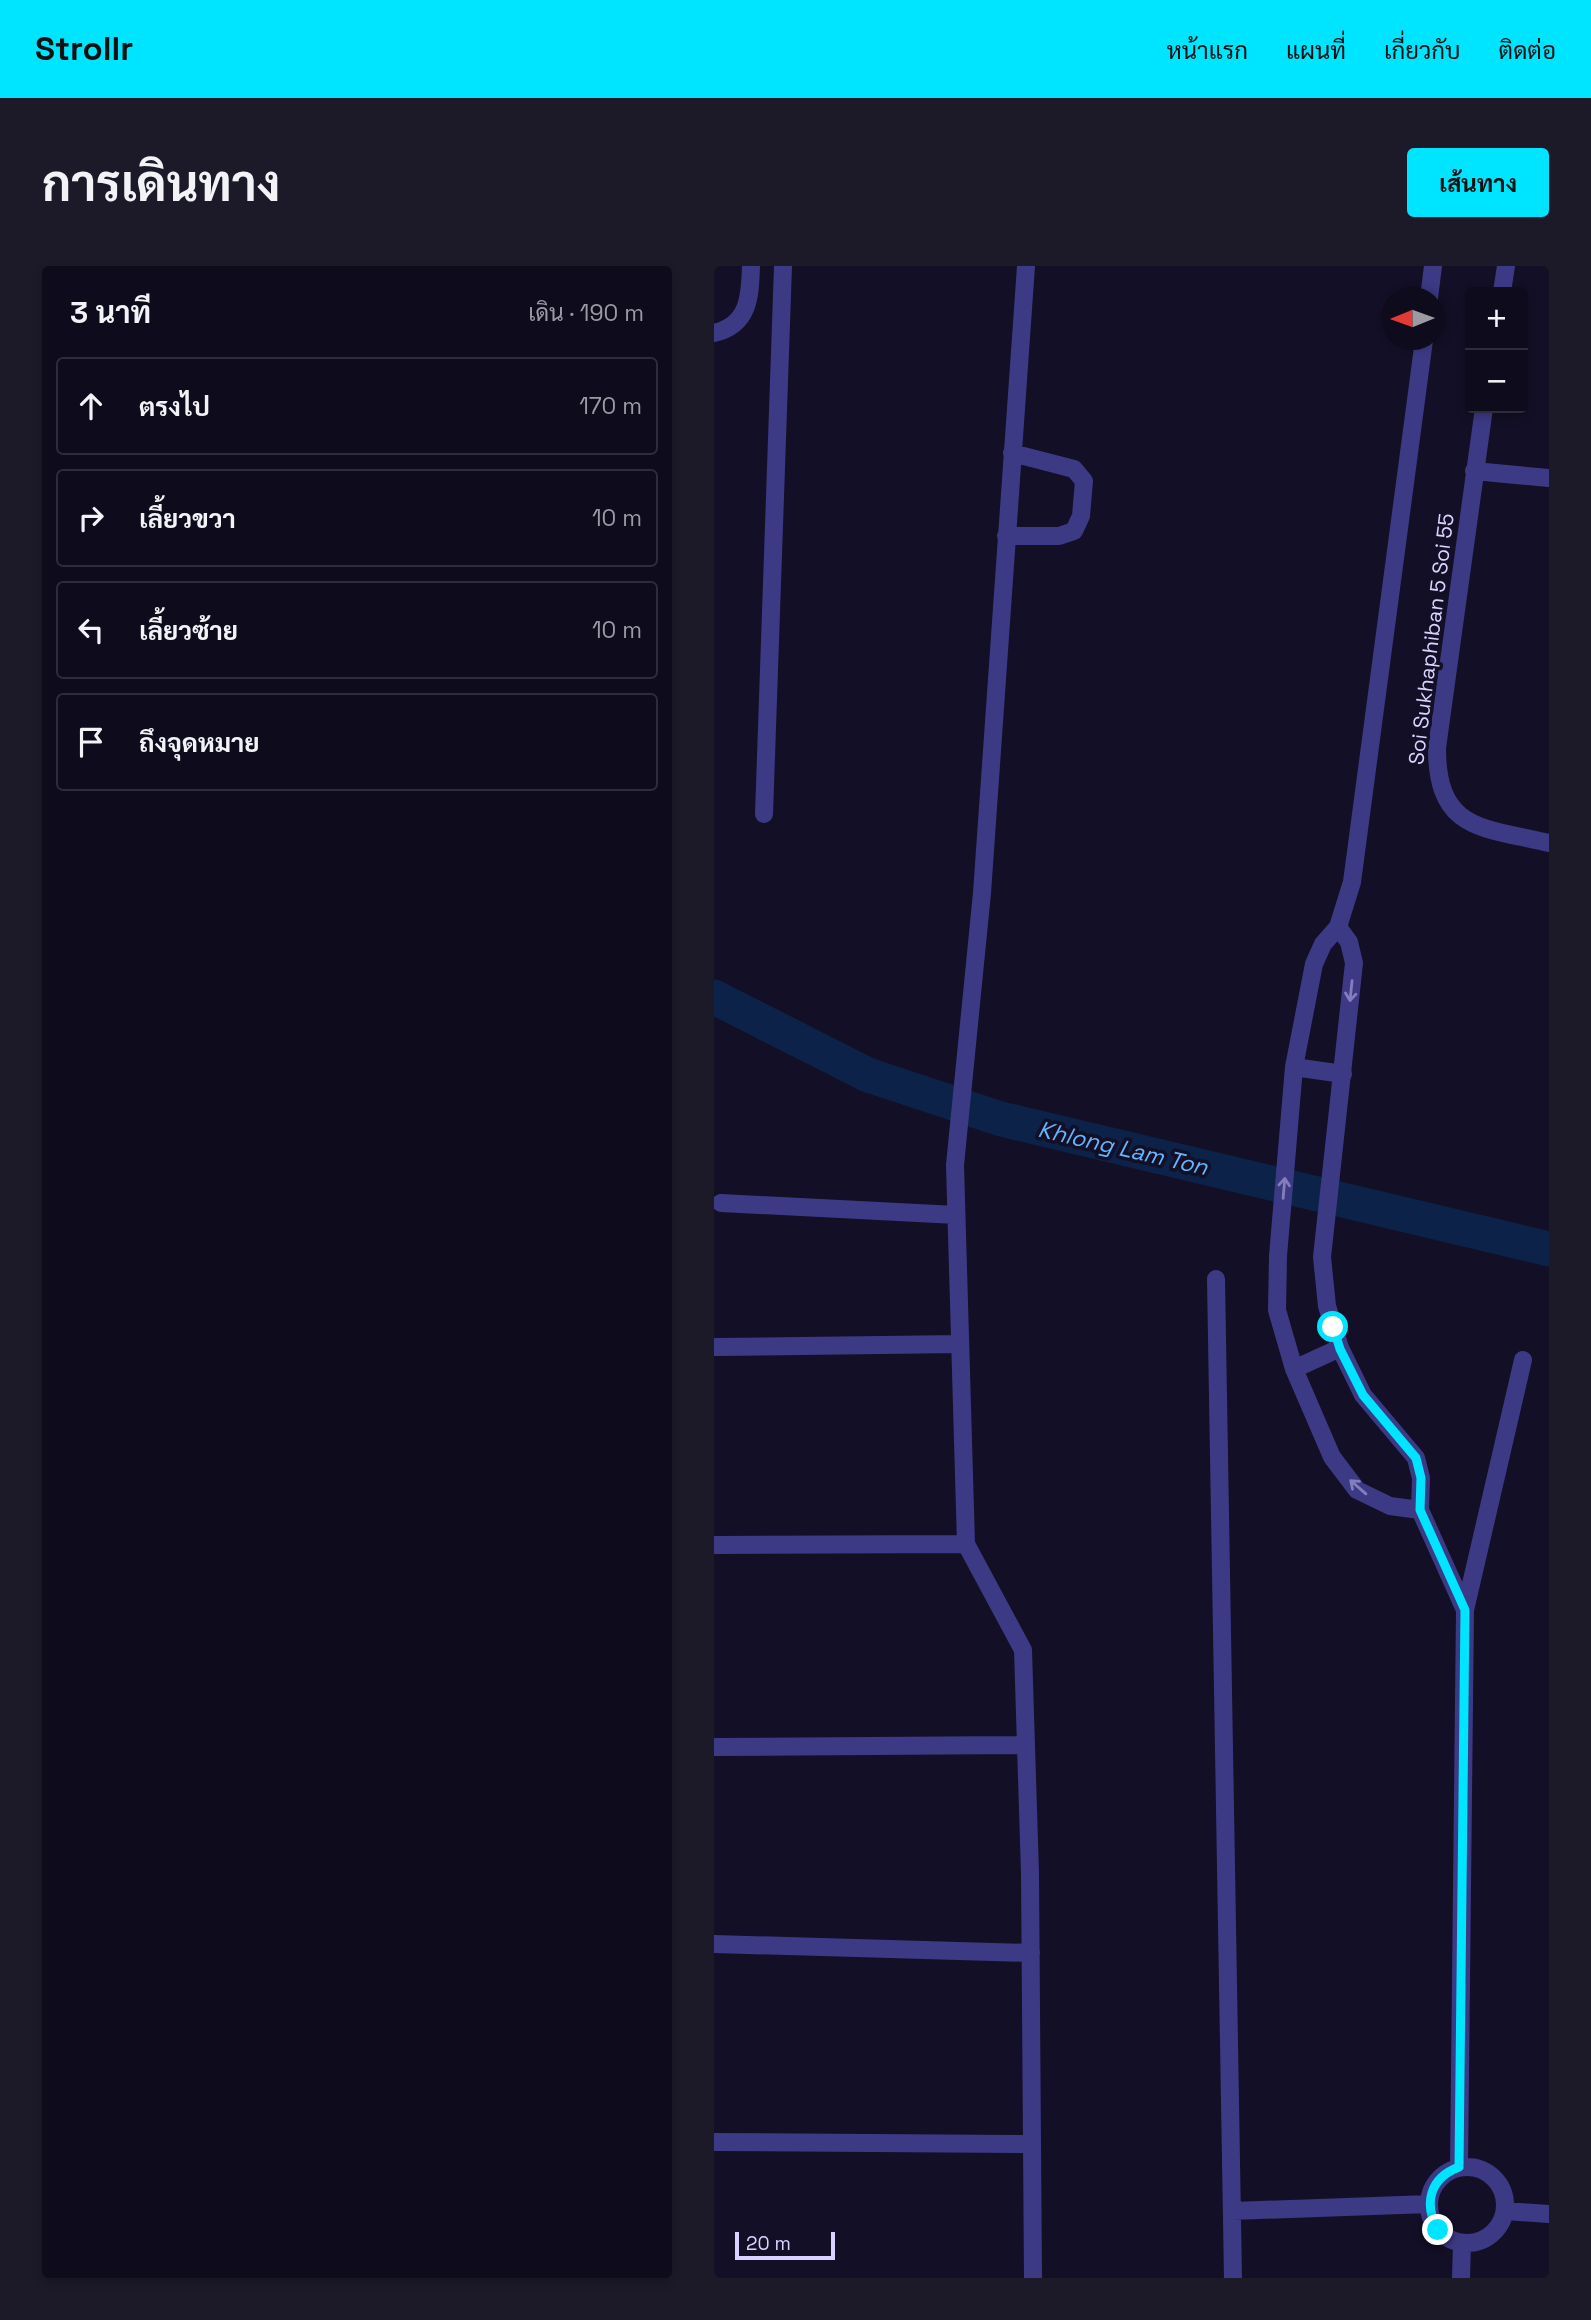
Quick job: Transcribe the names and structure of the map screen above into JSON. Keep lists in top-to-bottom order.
{
  "streets": {
    "street": ["Soi Sukhaphiban 5 Soi 55"]
  },
  "water": ["Khlong Lam Ton"],
  "scale_bar": "20 m",
  "north": "left",
  "page": {
    "header": "Strollr",
    "nav": [
      "หน้าแรก",
      "แผนที่",
      "เกี่ยวกับ",
      "ติดต่อ"
    ],
    "buttons": "เส้นทาง",
    "title": "การเดินทาง",
    "heading": ["3 นาที", "เดิน · 190 m"],
    "map_buttons": ["+", "−"],
    "list": [
      ["ตรงไป", "170 m"],
      ["เลี้ยวขวา", "10 m"],
      ["เลี้ยวซ้าย", "10 m"],
      "ถึงจุดหมาย"
    ],
    "scale": "20 m"
  }
}
